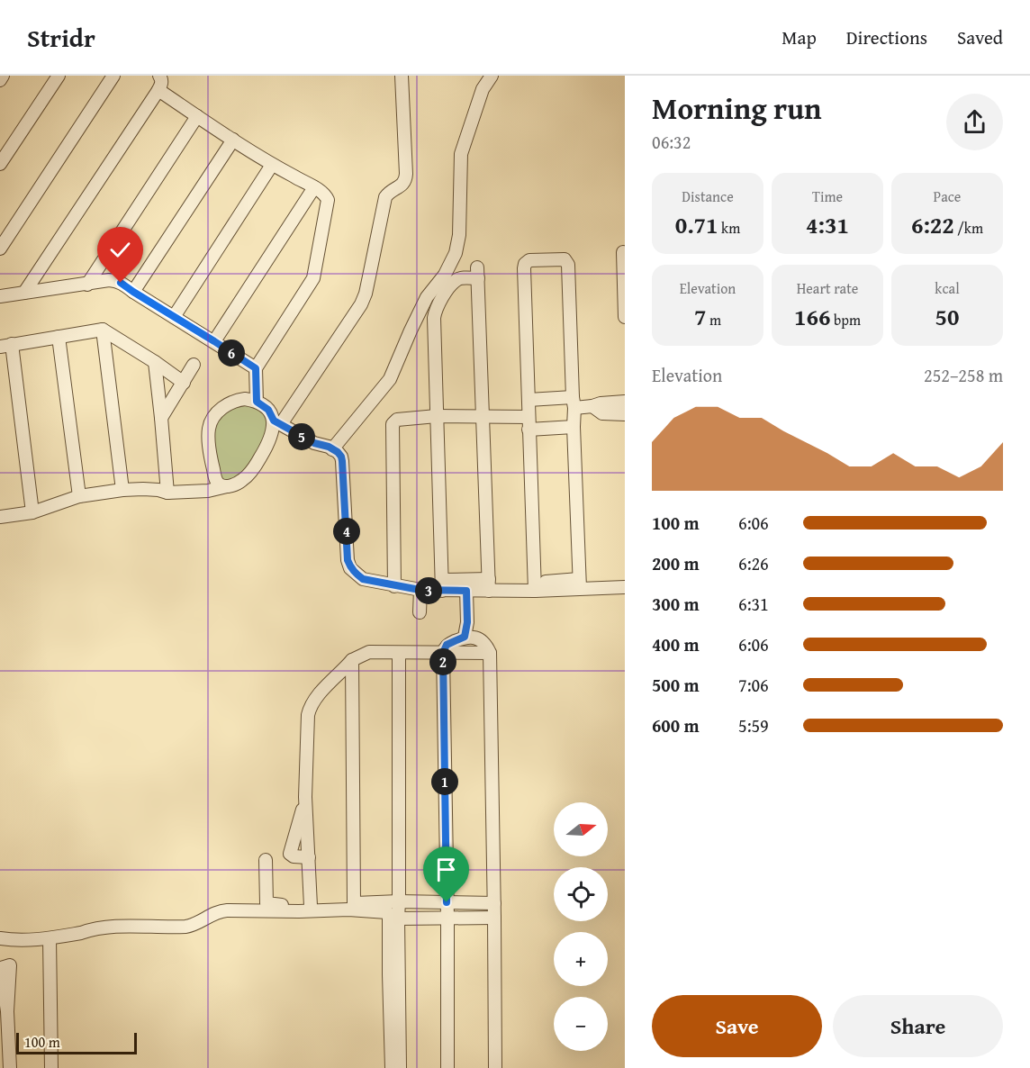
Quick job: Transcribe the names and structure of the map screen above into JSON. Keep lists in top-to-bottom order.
{
  "scale_bar": "100 m",
  "north": "right",
  "page": {
    "header": "Stridr",
    "nav": ["Map", "Directions", "Saved"],
    "heading": ["Morning run", "06:32"],
    "stats": [
      ["Distance", "0.71 km"],
      ["Time", "4:31"],
      ["Pace", "6:22 /km"],
      ["Elevation", "7 m"],
      ["Heart rate", "166 bpm"],
      ["kcal", "50"]
    ],
    "pins": [
      "6",
      "5",
      "4",
      "3",
      "2",
      "1"
    ],
    "chart": ["Elevation", "252–258 m"],
    "list": [
      {
        "name": "100 m",
        "note": "6:06"
      },
      {
        "name": "200 m",
        "note": "6:26"
      },
      {
        "name": "300 m",
        "note": "6:31"
      },
      {
        "name": "400 m",
        "note": "6:06"
      },
      {
        "name": "500 m",
        "note": "7:06"
      },
      {
        "name": "600 m",
        "note": "5:59"
      }
    ],
    "map_buttons": ["+", "−"],
    "buttons": ["Save", "Share"],
    "scale": "100 m"
  }
}
